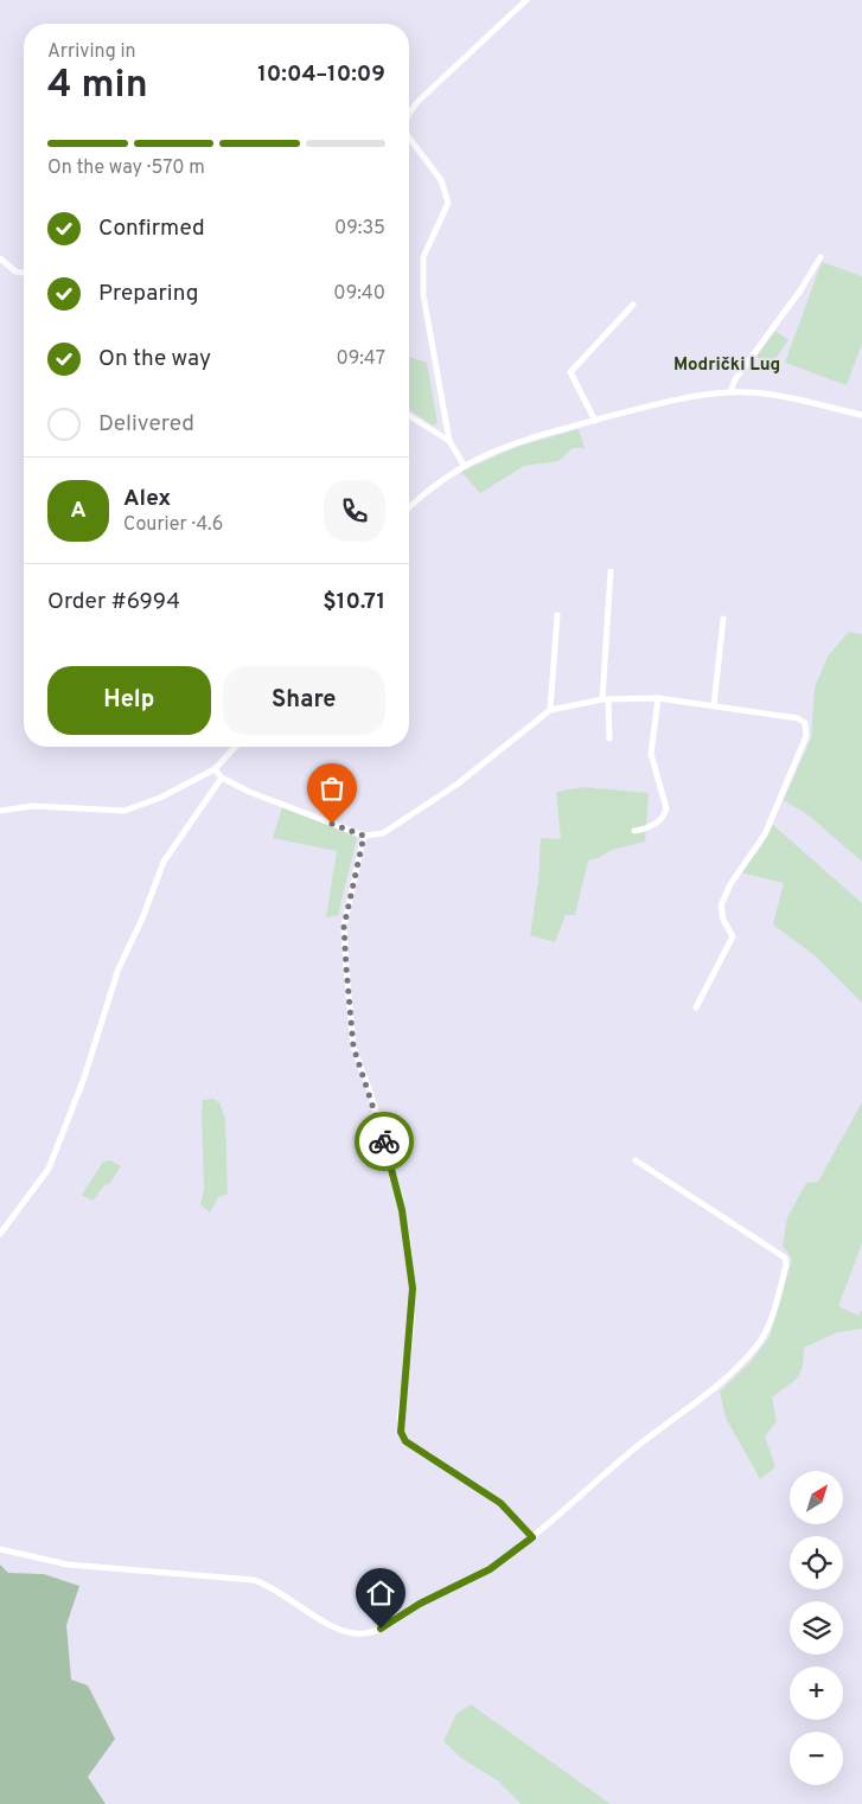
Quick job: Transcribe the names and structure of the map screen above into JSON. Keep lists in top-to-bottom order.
{
  "districts": ["Modrički Lug"],
  "north": "top right",
  "page": {
    "heading": ["4 min", "Arriving in", "10:04–10:09"],
    "panel": [
      "Alex",
      "Courier · 4.6",
      "Order #6994",
      "$10.71"
    ],
    "bar": "On the way · 570 m",
    "list": [
      ["Confirmed", "09:35"],
      ["Preparing", "09:40"],
      ["On the way", "09:47"],
      "Delivered"
    ],
    "round": "A",
    "buttons": ["Help", "Share"],
    "map_buttons": ["+", "−"]
  }
}
